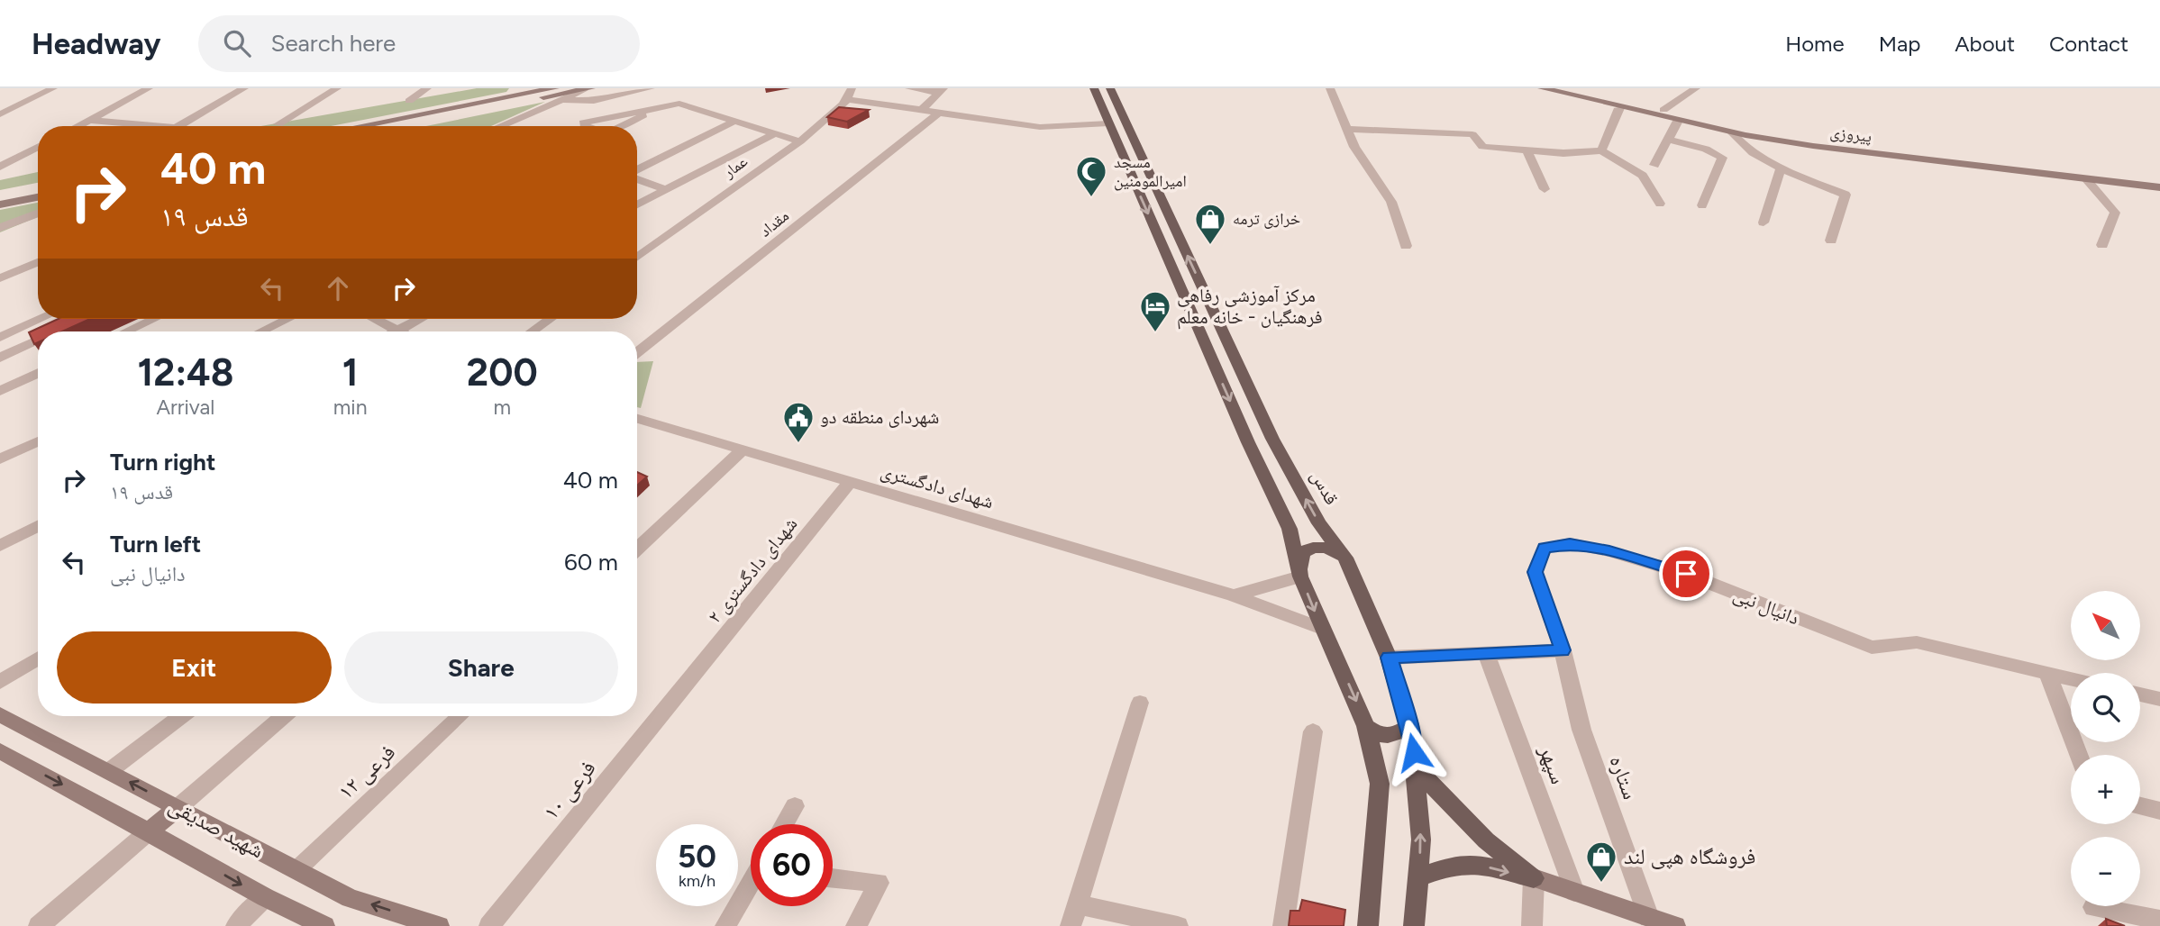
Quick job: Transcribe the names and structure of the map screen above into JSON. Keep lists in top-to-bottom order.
{
  "streets": {
    "main road": ["پیروزی", "قدس", "شهید صدیقی"],
    "street": [
      "عمار",
      "مقداد",
      "شهدای دادگستری",
      "شهدای دادگستری ۲",
      "دانیال نبی",
      "سپهر",
      "فرعی ۱۲",
      "ستاره",
      "فرعی ۱۰"
    ]
  },
  "crossings": [
    ["شهدای دادگستری", "شهدای دادگستری ۲"],
    ["شهدای دادگستری ۲", "فرعی ۱۰"],
    ["دانیال نبی", "ستاره"],
    ["فرعی ۱۲", "شهید صدیقی"]
  ],
  "places": {
    "mosque": ["مسجد امیرالمومنین"],
    "shop": ["خرازی ترمه", "فروشگاه هپی لند"],
    "hotel": ["مرکز آموزشی رفاهی فرهنگیان - خانه معلم"],
    "public building": ["شهردای منطقه دو"]
  },
  "north": "top left",
  "page": {
    "header": "Headway",
    "search": "Search here",
    "nav": [
      "Home",
      "Map",
      "About",
      "Contact"
    ],
    "turn": ["40 m", "قدس ۱۹"],
    "eta": [
      "12:48",
      "Arrival",
      "1",
      "min",
      "200",
      "m"
    ],
    "list": [
      {
        "name": "Turn right",
        "note": "قدس ۱۹",
        "value": "40 m"
      },
      {
        "name": "Turn left",
        "note": "دانیال نبی",
        "value": "60 m"
      }
    ],
    "map_buttons": ["+", "−"],
    "buttons": ["Exit", "Share"],
    "speed": "50 km/h",
    "limit": "60"
  }
}
